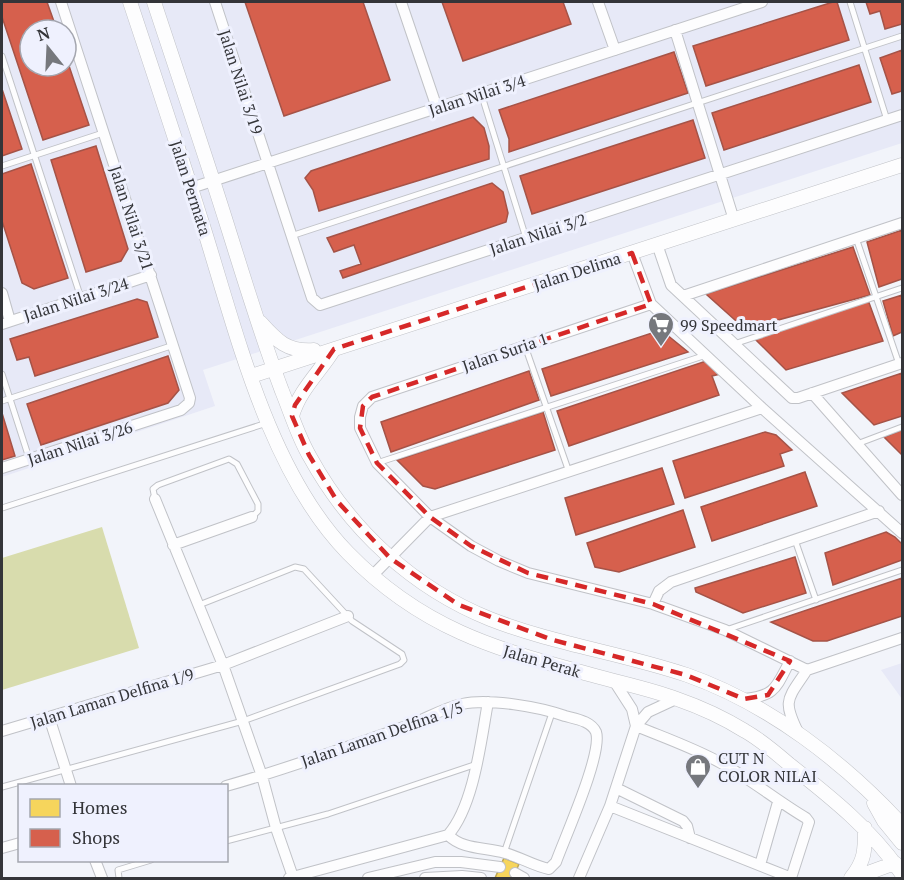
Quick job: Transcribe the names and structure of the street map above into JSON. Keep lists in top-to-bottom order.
{
  "streets": {
    "main road": ["Jalan Permata", "Jalan Delima", "Jalan Perak"],
    "street": [
      "Jalan Nilai 3/19",
      "Jalan Nilai 3/4",
      "Jalan Nilai 3/21",
      "Jalan Nilai 3/2",
      "Jalan Nilai 3/24",
      "Jalan Suria 1",
      "Jalan Nilai 3/26",
      "Jalan Laman Delfina 1/9",
      "Jalan Laman Delfina 1/5"
    ]
  },
  "crossings": [
    ["Jalan Nilai 3/19", "Jalan Nilai 3/4"],
    ["Jalan Nilai 3/19", "Jalan Nilai 3/2"],
    ["Jalan Nilai 3/4", "Jalan Permata"],
    ["Jalan Nilai 3/4", "Jalan Nilai 3/2"],
    ["Jalan Permata", "Jalan Delima"],
    ["Jalan Permata", "Jalan Perak"],
    ["Jalan Nilai 3/21", "Jalan Nilai 3/24"],
    ["Jalan Nilai 3/21", "Jalan Nilai 3/26"],
    ["Jalan Delima", "Jalan Perak"]
  ],
  "places": {
    "supermarket": ["99 Speedmart"],
    "shop": ["CUT N COLOR NILAI"]
  },
  "legend": ["Homes", "Shops"],
  "north": "top"
}
